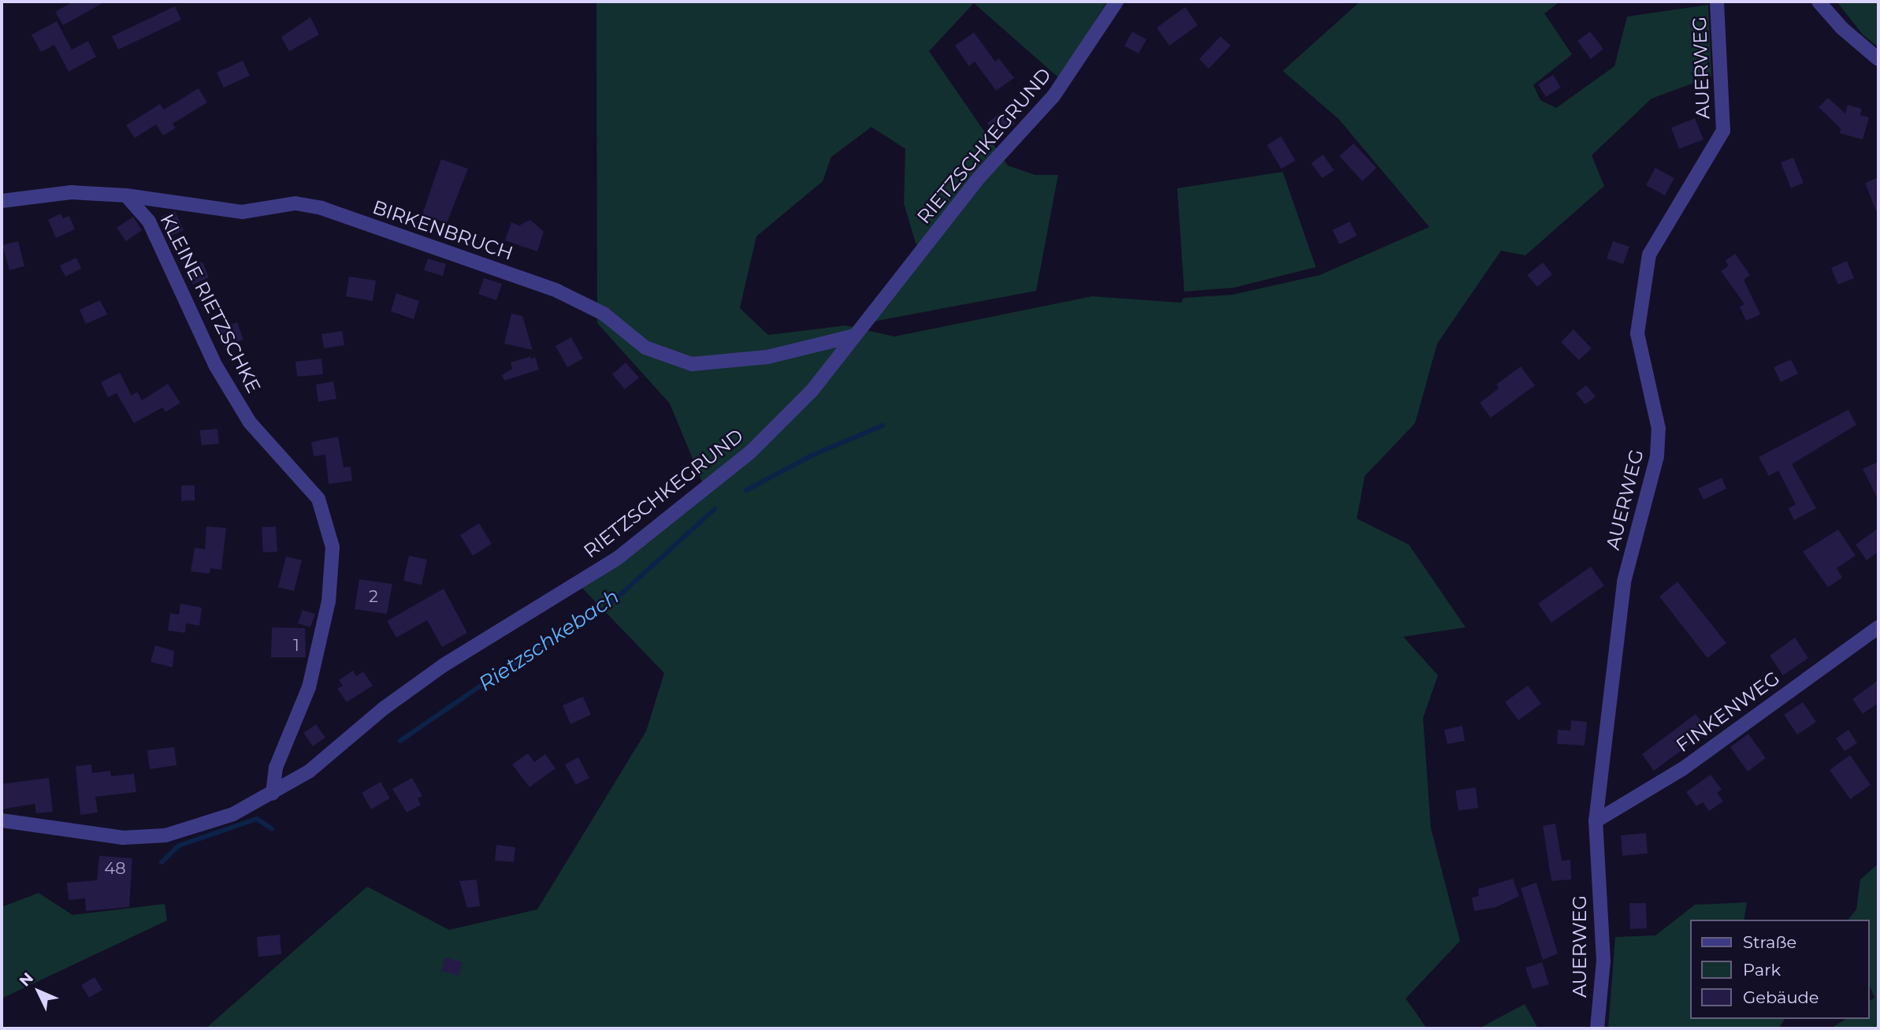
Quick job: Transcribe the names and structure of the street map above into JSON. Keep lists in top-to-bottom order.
{
  "streets": {
    "street": [
      "AUERWEG",
      "RIETZSCHKEGRUND",
      "BIRKENBRUCH",
      "KLEINE RIETZSCHKE",
      "FINKENWEG"
    ]
  },
  "crossings": [
    ["AUERWEG", "FINKENWEG"],
    ["RIETZSCHKEGRUND", "BIRKENBRUCH"],
    ["RIETZSCHKEGRUND", "KLEINE RIETZSCHKE"],
    ["BIRKENBRUCH", "KLEINE RIETZSCHKE"]
  ],
  "water": ["Rietzschkebach"],
  "house_numbers": ["2", "1", "48"],
  "legend": ["Straße", "Park", "Gebäude"],
  "north": "top left"
}
